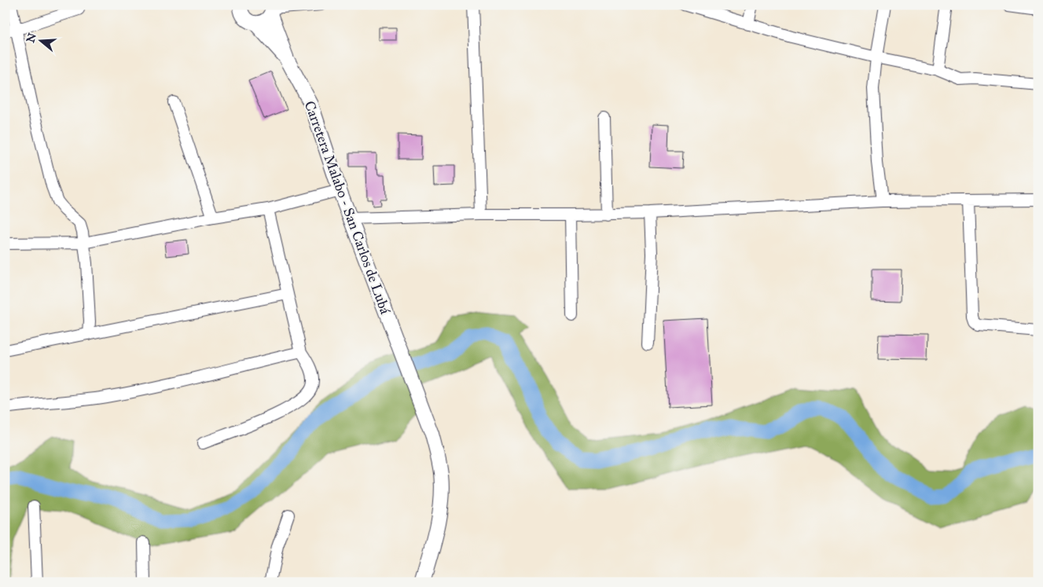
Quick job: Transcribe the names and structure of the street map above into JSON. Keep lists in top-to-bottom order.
{
  "streets": {
    "main road": ["Carretera Malabo - San Carlos de Lubá"]
  },
  "north": "left"
}
